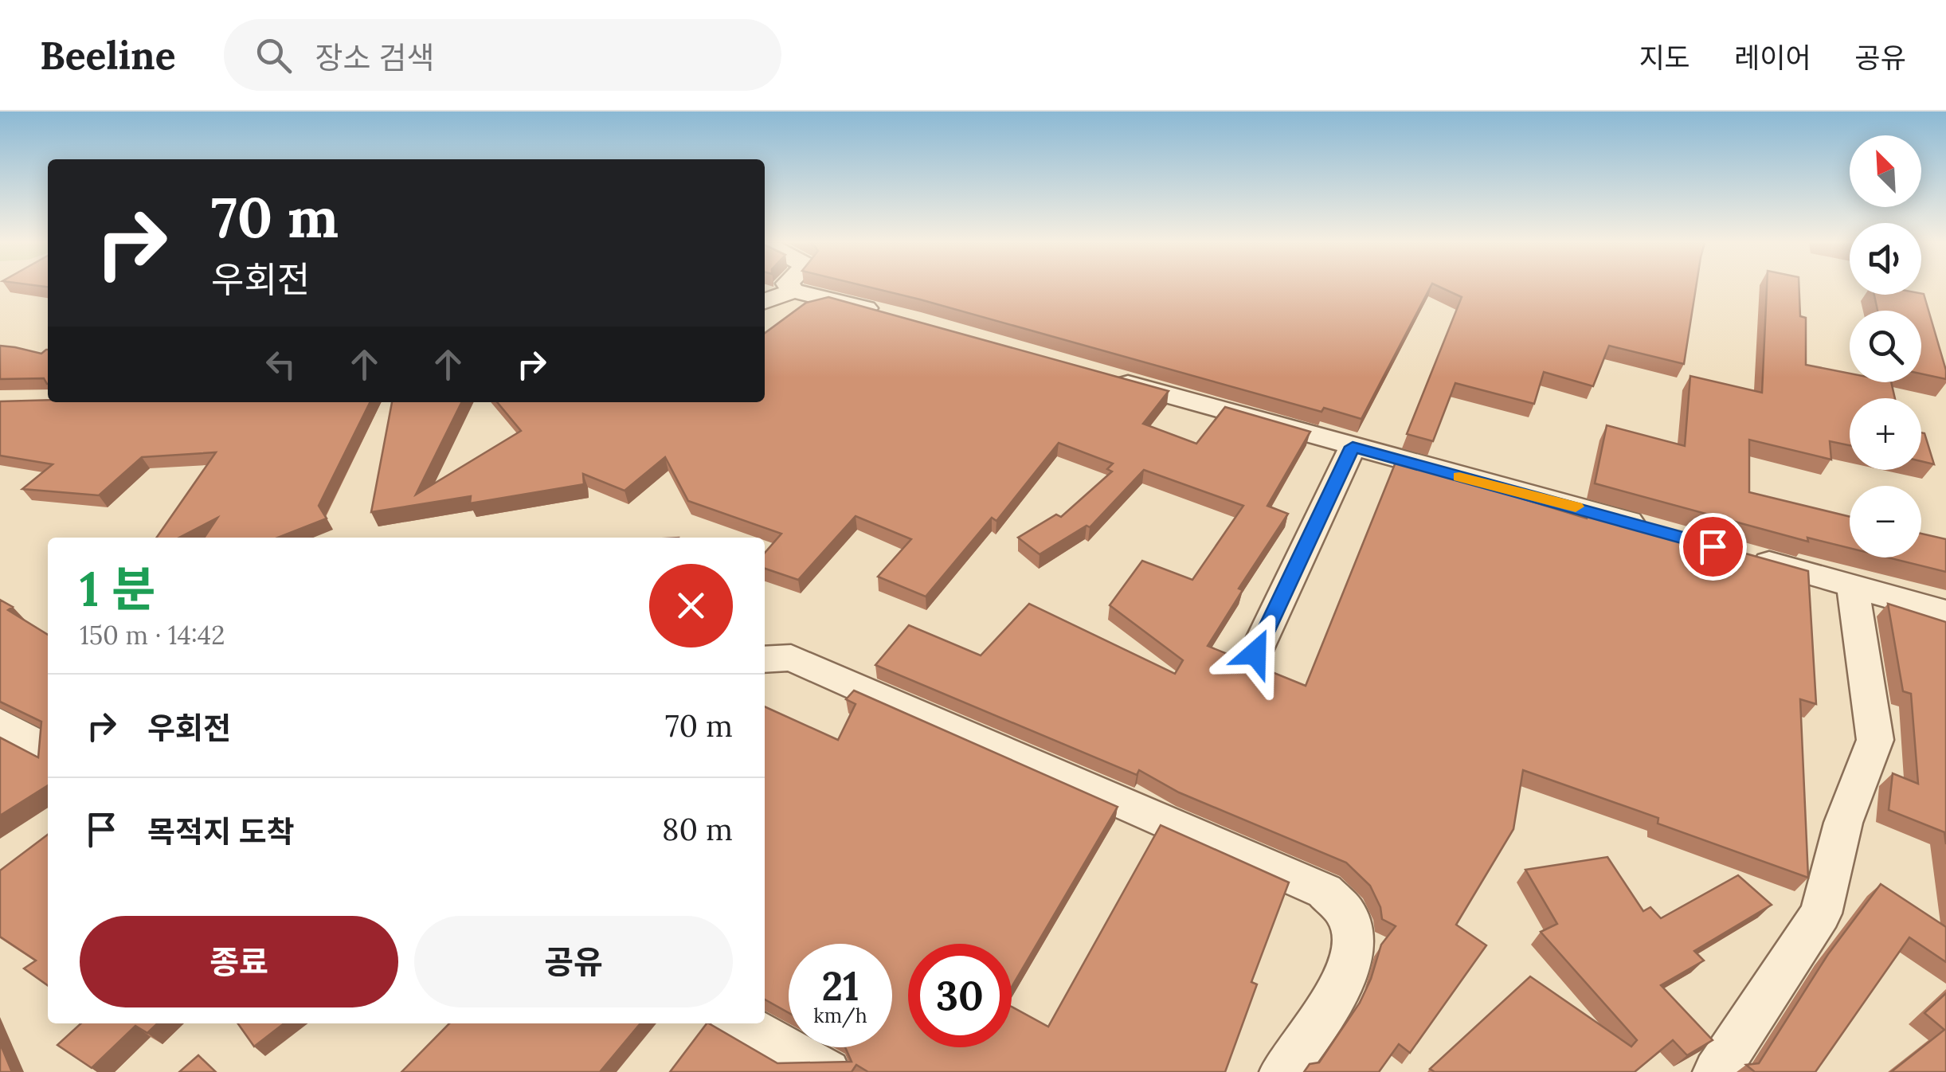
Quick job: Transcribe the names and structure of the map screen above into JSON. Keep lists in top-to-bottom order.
{
  "north": "top left",
  "page": {
    "header": "Beeline",
    "search": "장소 검색",
    "nav": ["지도", "레이어", "공유"],
    "map_buttons": ["+", "−"],
    "turn": ["70 m", "우회전"],
    "heading": ["1 분", "150 m · 14:42"],
    "list": [
      {
        "name": "우회전",
        "value": "70 m"
      },
      {
        "name": "목적지 도착",
        "value": "80 m"
      }
    ],
    "buttons": ["종료", "공유"],
    "speed": "21 km/h",
    "limit": "30"
  }
}
